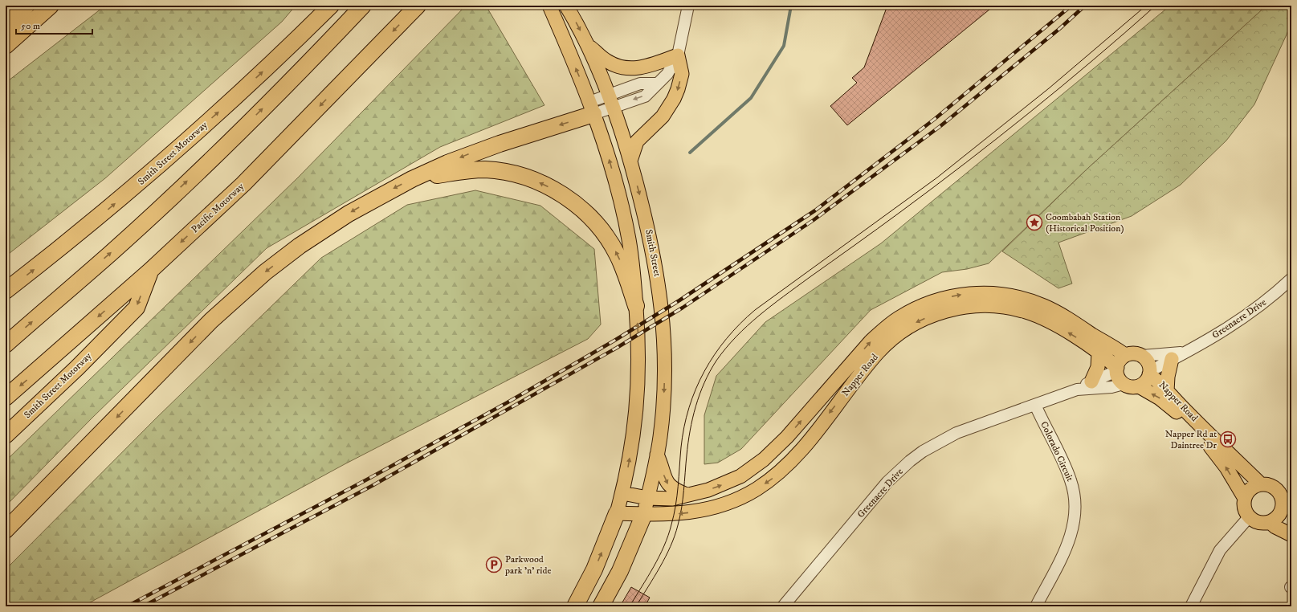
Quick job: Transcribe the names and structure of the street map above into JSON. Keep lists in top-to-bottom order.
{
  "streets": {
    "highway": ["Smith Street Motorway", "Pacific Motorway"],
    "main road": ["Smith Street", "Napper Road"],
    "street": ["Greenacre Drive", "Colorado Circuit"]
  },
  "crossings": [
    ["Smith Street Motorway", "Pacific Motorway"],
    ["Smith Street", "Napper Road"],
    ["Greenacre Drive", "Napper Road"],
    ["Greenacre Drive", "Colorado Circuit"]
  ],
  "places": {
    "place": ["Coombabah Station (Historical Position)"],
    "bus stop": ["Napper Rd at Daintree Dr"],
    "parking": ["Parkwood park 'n' ride"]
  },
  "scale_bar": "50 m"
}
